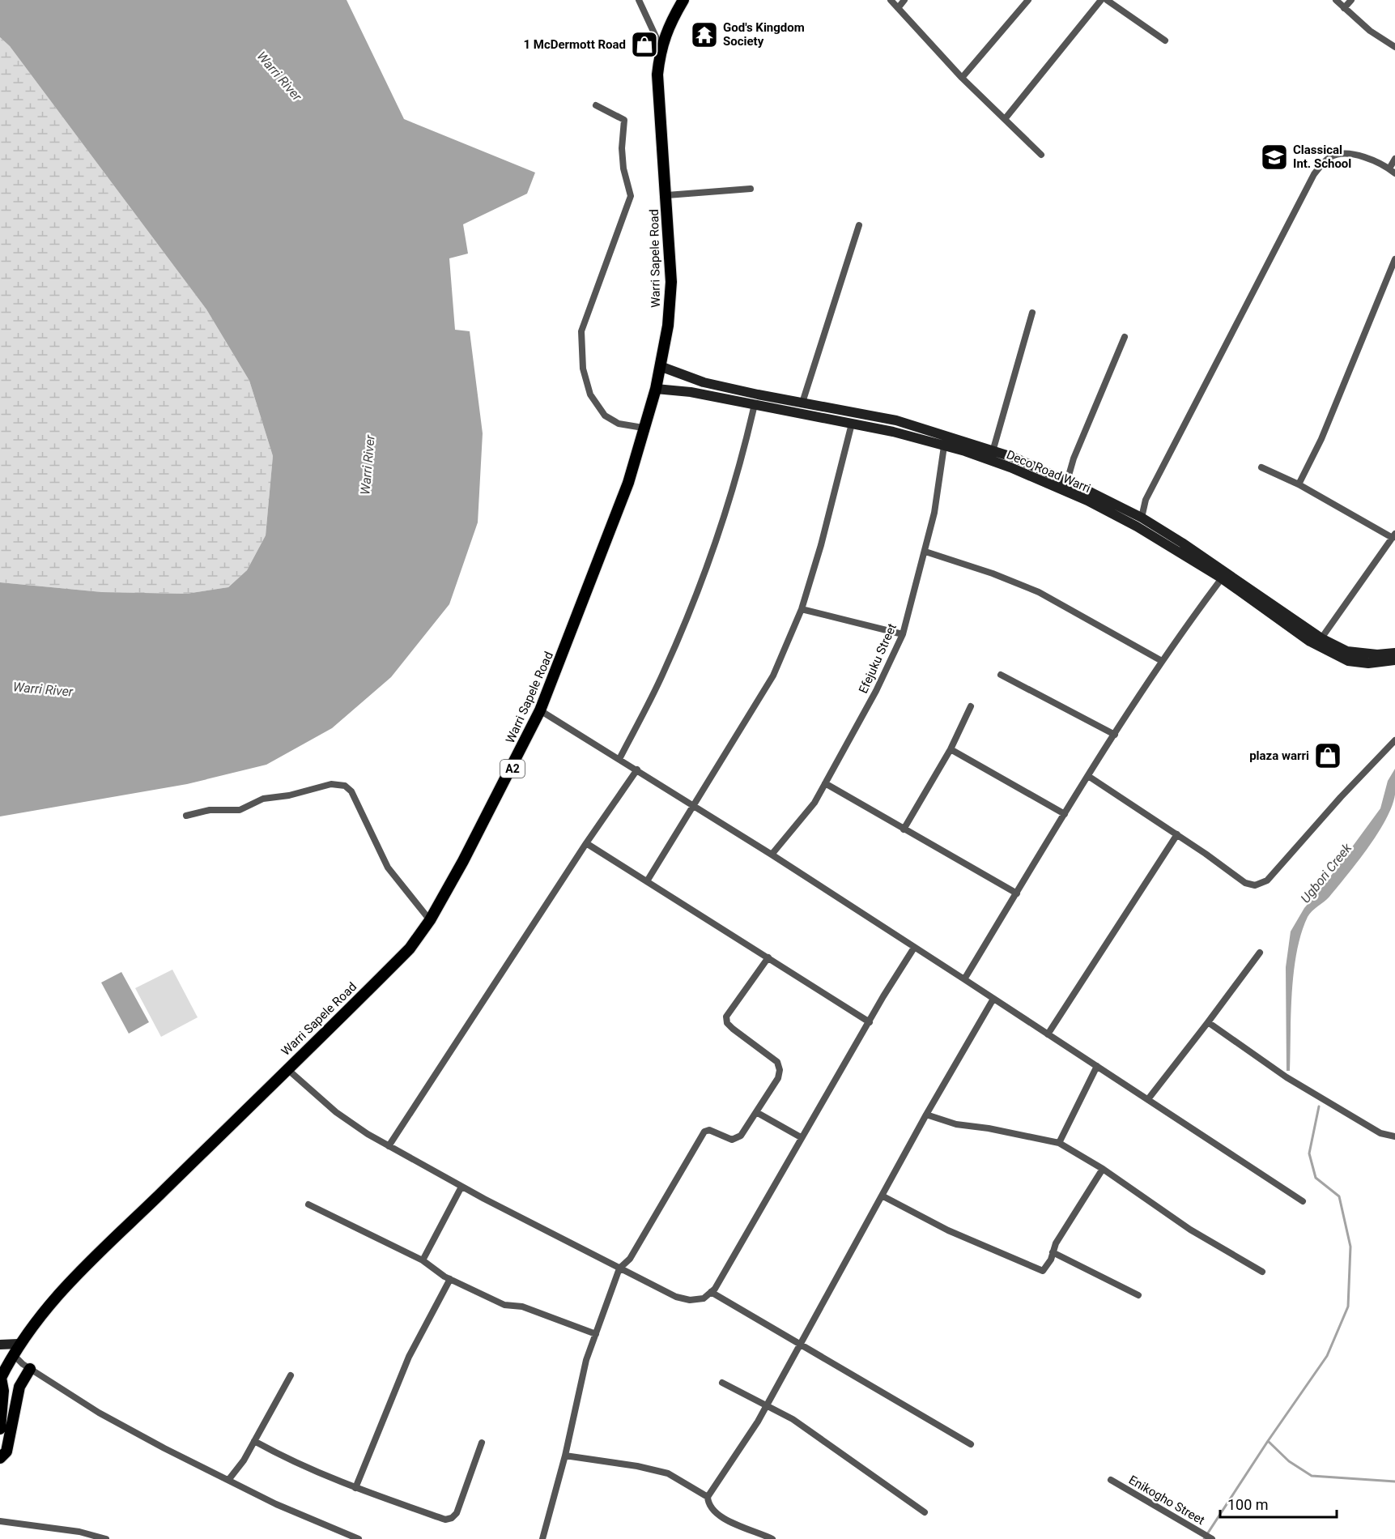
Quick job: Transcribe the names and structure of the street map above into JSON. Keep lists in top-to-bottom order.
{
  "streets": {
    "highway": ["Warri Sapele Road", "A2"],
    "main road": ["Deco Road Warri"],
    "street": ["Efejuku Street", "Enikogho Street"]
  },
  "crossings": [
    ["Warri Sapele Road", "Deco Road Warri"],
    ["Warri Sapele Road", "A2"],
    ["Deco Road Warri", "Efejuku Street"]
  ],
  "water": ["Warri River", "Ugbori Creek"],
  "places": {
    "temple": ["God's Kingdom Society"],
    "shop": ["1 McDermott Road", "plaza warri"],
    "school or university": ["Classical Int. School"]
  },
  "scale_bar": "100 m"
}
